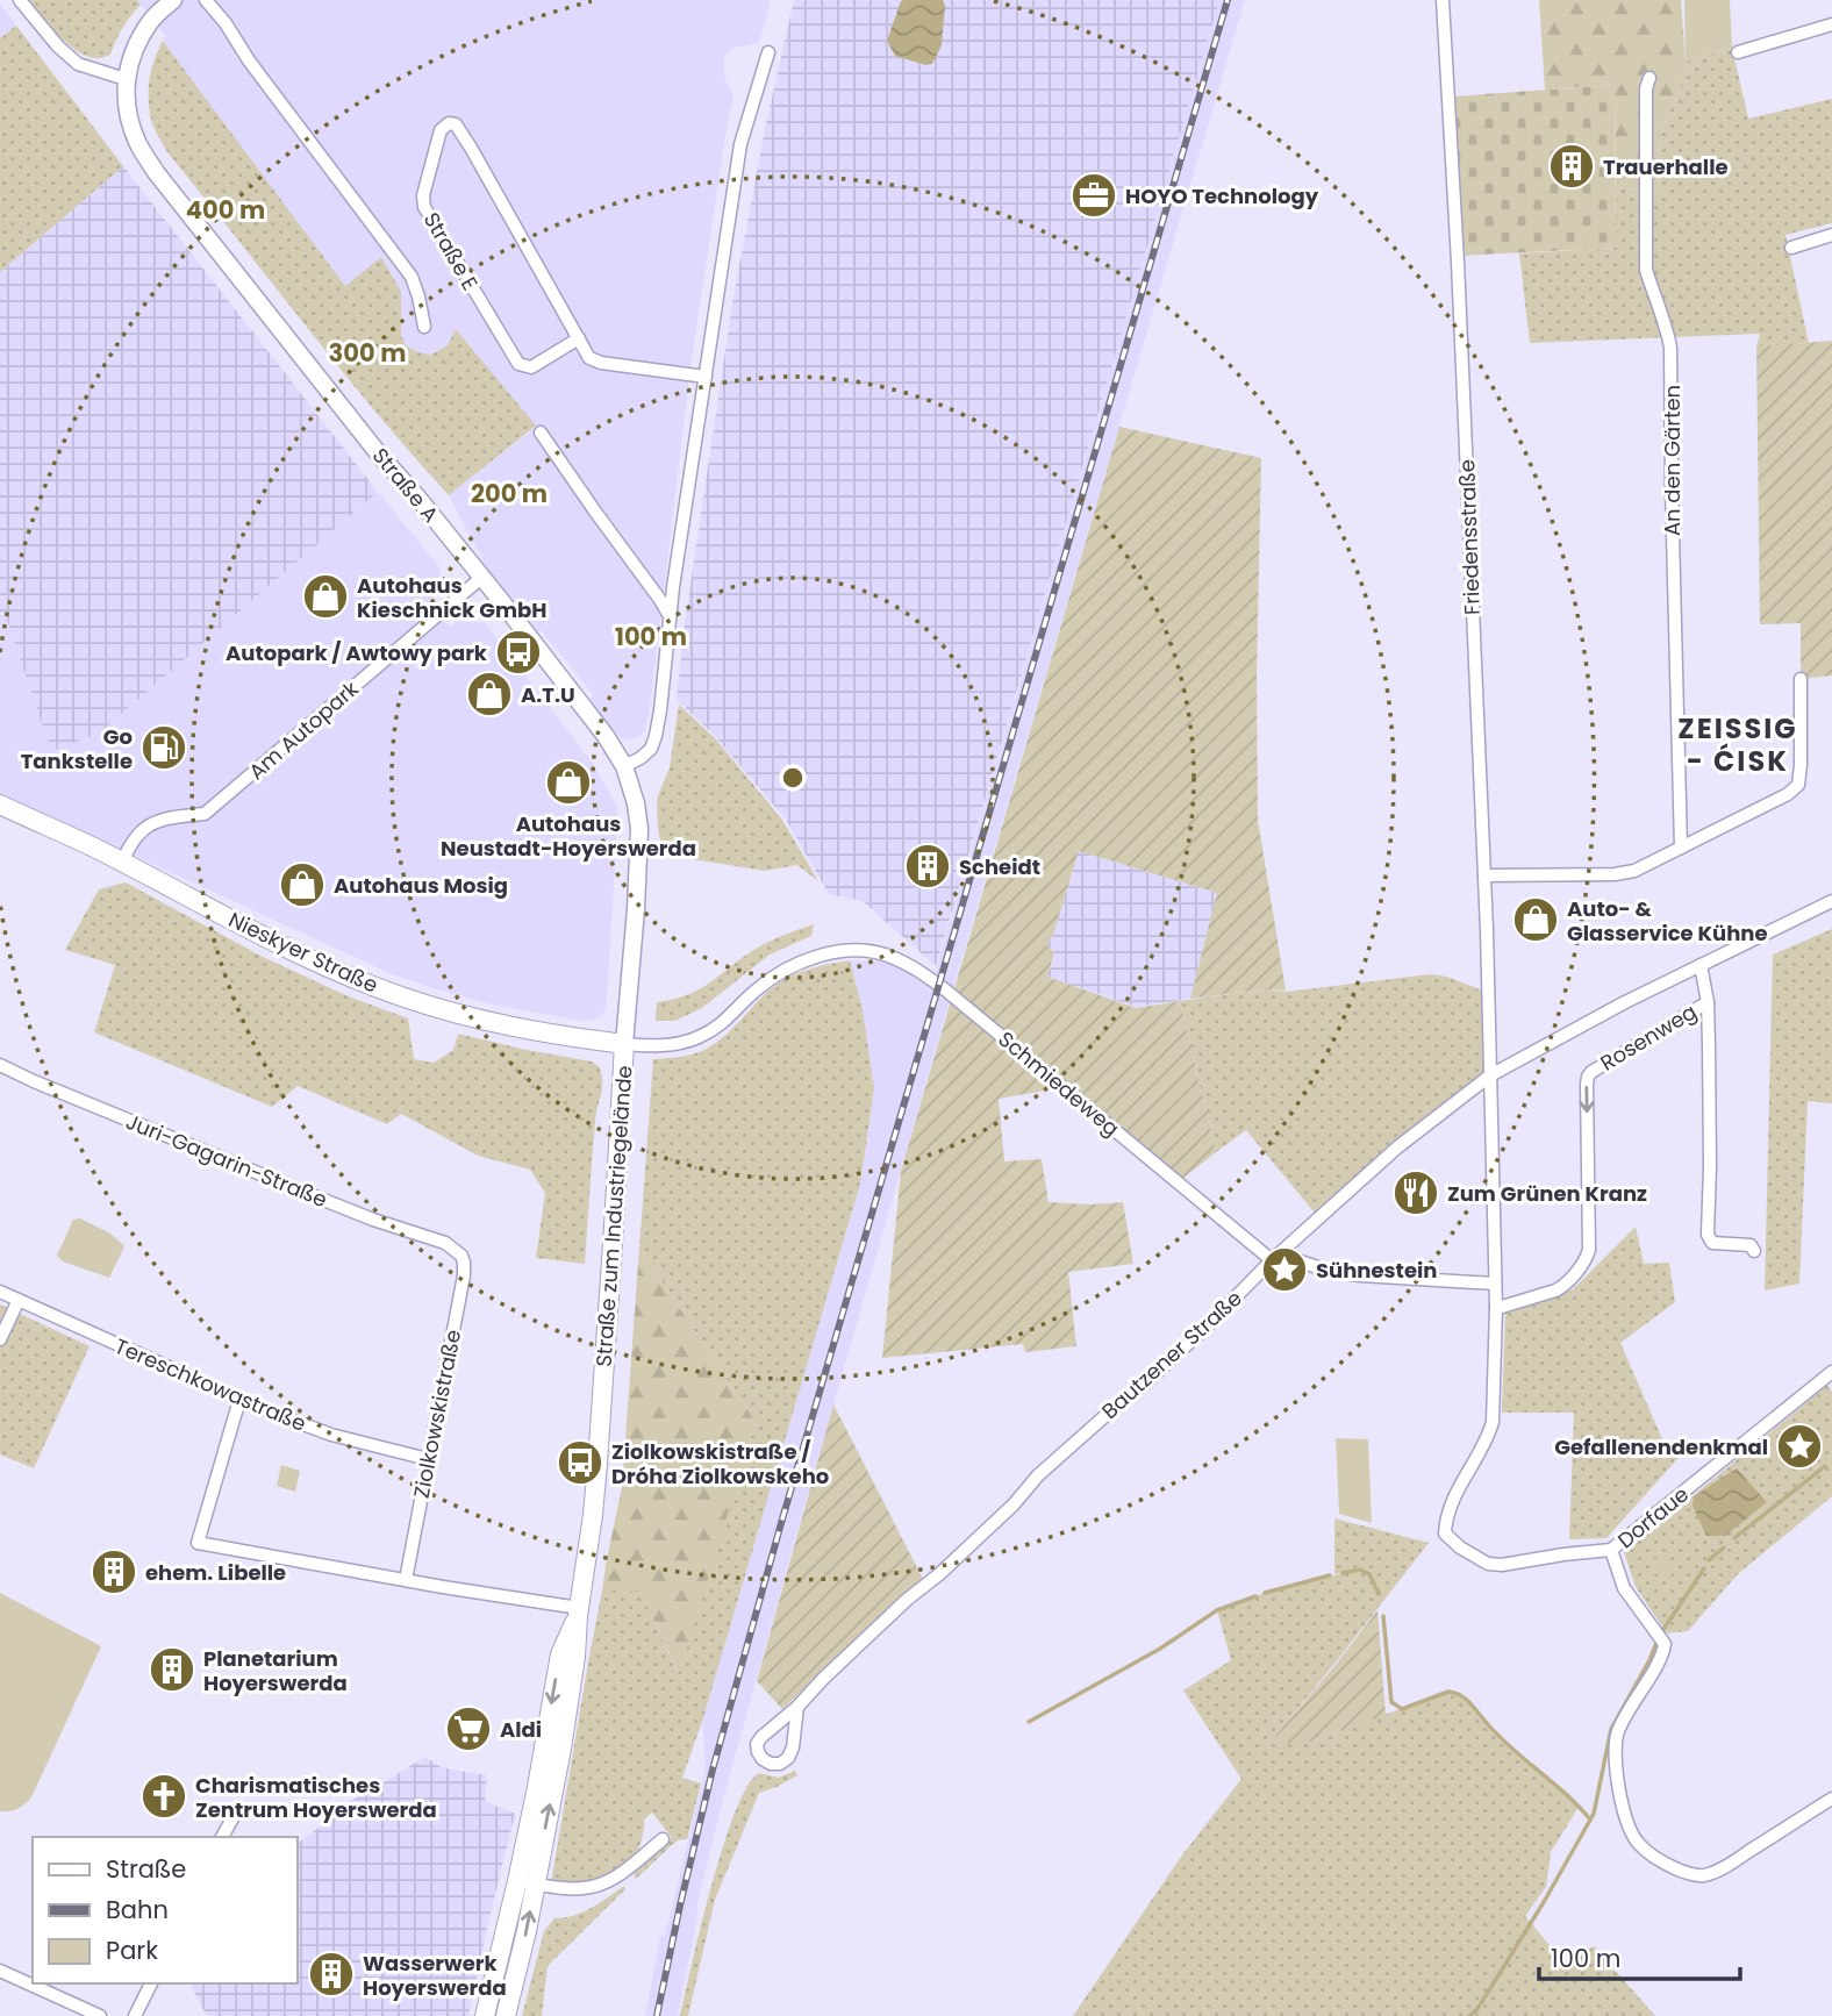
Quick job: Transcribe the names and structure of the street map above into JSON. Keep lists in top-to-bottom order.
{
  "streets": {
    "main road": ["Nieskyer Straße", "Straße zum Industriegelände"],
    "street": [
      "Straße E",
      "An den Gärten",
      "Straße A",
      "Friedensstraße",
      "Am Autopark",
      "Rosenweg",
      "Schmiedeweg",
      "Juri-Gagarin-Straße",
      "Bautzener Straße",
      "Tereschkowastraße",
      "Ziolkowskistraße",
      "Dorfaue"
    ]
  },
  "crossings": [
    ["Straße A", "Am Autopark"],
    ["Straße A", "Nieskyer Straße"],
    ["Straße A", "Straße zum Industriegelände"],
    ["Friedensstraße", "Bautzener Straße"],
    ["Am Autopark", "Nieskyer Straße"],
    ["Nieskyer Straße", "Straße zum Industriegelände"],
    ["Rosenweg", "Dorfaue"],
    ["Schmiedeweg", "Straße zum Industriegelände"],
    ["Schmiedeweg", "Bautzener Straße"],
    ["Juri-Gagarin-Straße", "Ziolkowskistraße"],
    ["Tereschkowastraße", "Ziolkowskistraße"]
  ],
  "one_way": ["Rosenweg"],
  "districts": ["ZEISSIG - ĆISK"],
  "places": {
    "building": [
      "Trauerhalle",
      "Scheidt",
      "ehem. Libelle",
      "Planetarium Hoyerswerda",
      "Wasserwerk Hoyerswerda"
    ],
    "office": ["HOYO Technology"],
    "shop": [
      "Autohaus Kieschnick GmbH",
      "A.T.U",
      "Autohaus Neustadt-Hoyerswerda",
      "Autohaus Mosig",
      "Auto- & Glasservice Kühne"
    ],
    "bus stop": ["Autopark / Awtowy park", "Ziolkowskistraße / Dróha Ziolkowskeho"],
    "fuel station": ["Go Tankstelle"],
    "restaurant": ["Zum Grünen Kranz"],
    "place": ["Sühnestein", "Gefallenendenkmal"],
    "supermarket": ["Aldi"],
    "church": ["Charismatisches Zentrum Hoyerswerda"]
  },
  "legend": ["Straße", "Bahn", "Park"],
  "scale_bar": "100 m",
  "rings": [
    "400 m",
    "300 m",
    "200 m",
    "100 m"
  ]
}
